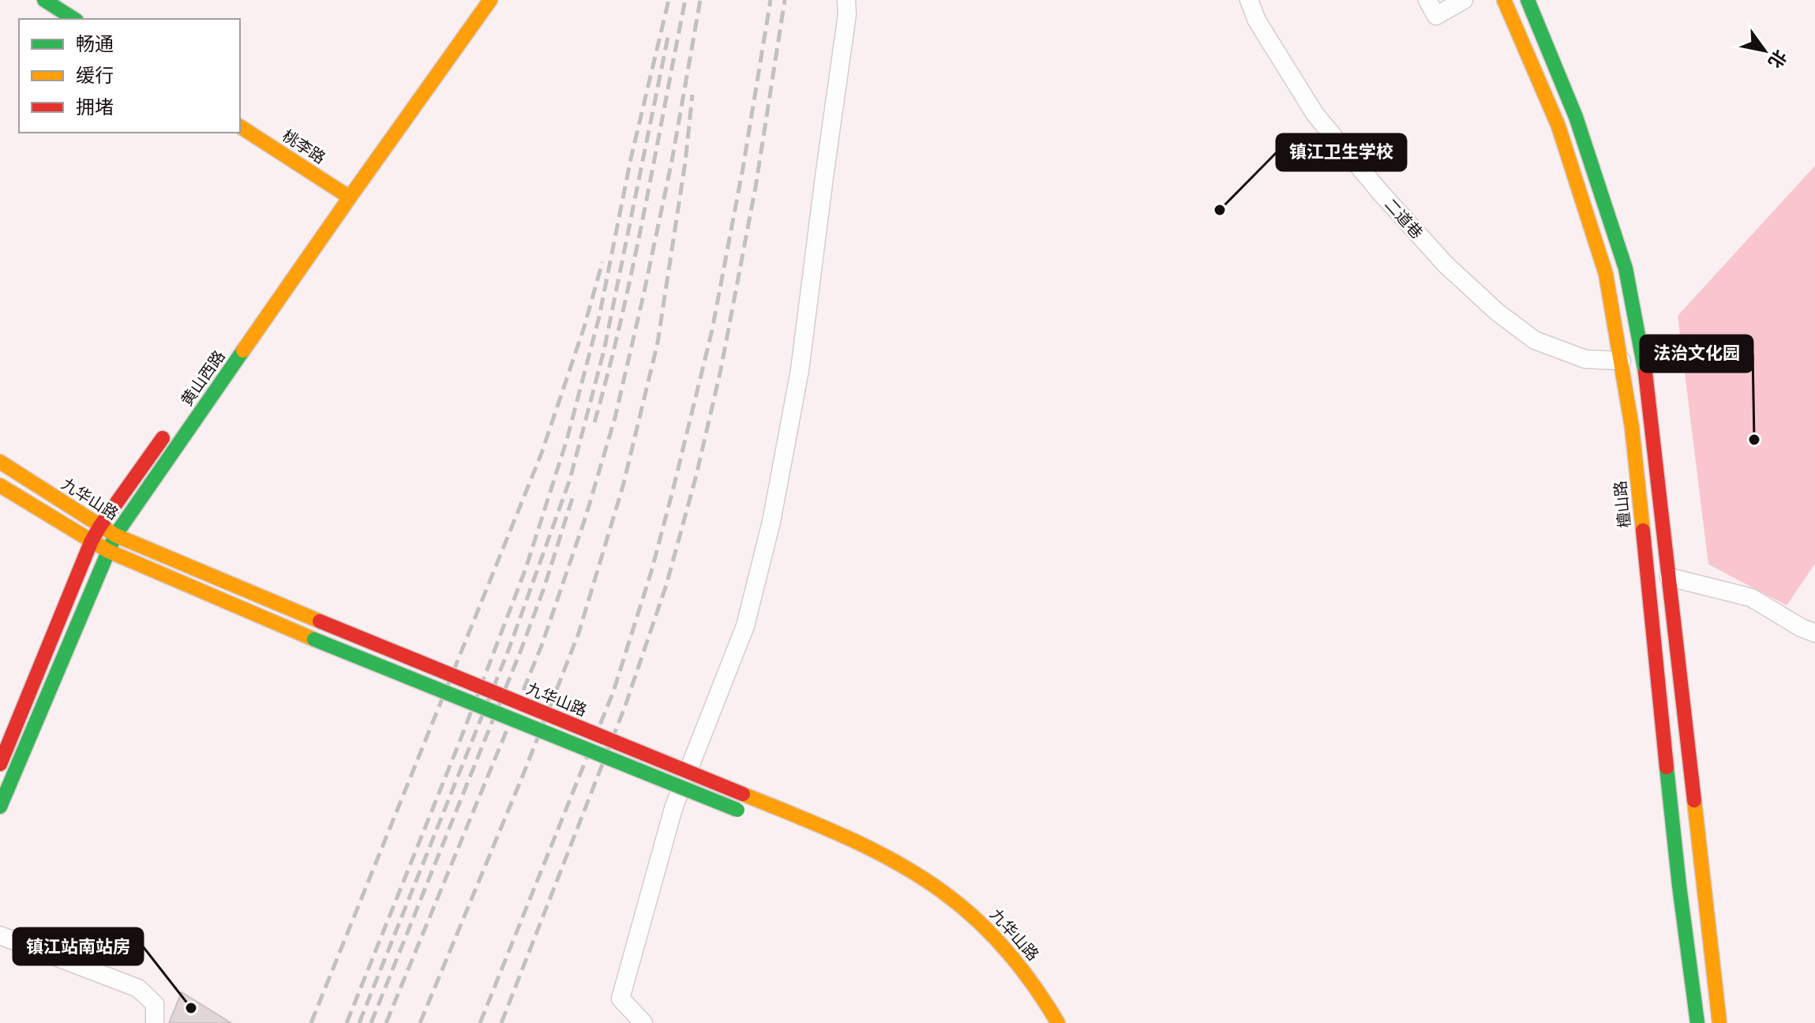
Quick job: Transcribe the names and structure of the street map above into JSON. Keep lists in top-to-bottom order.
{
  "streets": {
    "main road": [
      "桃李路",
      "黄山西路",
      "九华山路",
      "檀山路"
    ],
    "street": ["二道巷"]
  },
  "crossings": [
    ["桃李路", "黄山西路"],
    ["二道巷", "檀山路"],
    ["黄山西路", "九华山路"]
  ],
  "places": ["镇江卫生学校", "法治文化园", "镇江站南站房"],
  "legend": ["畅通", "缓行", "拥堵"],
  "north": "bottom right"
}
